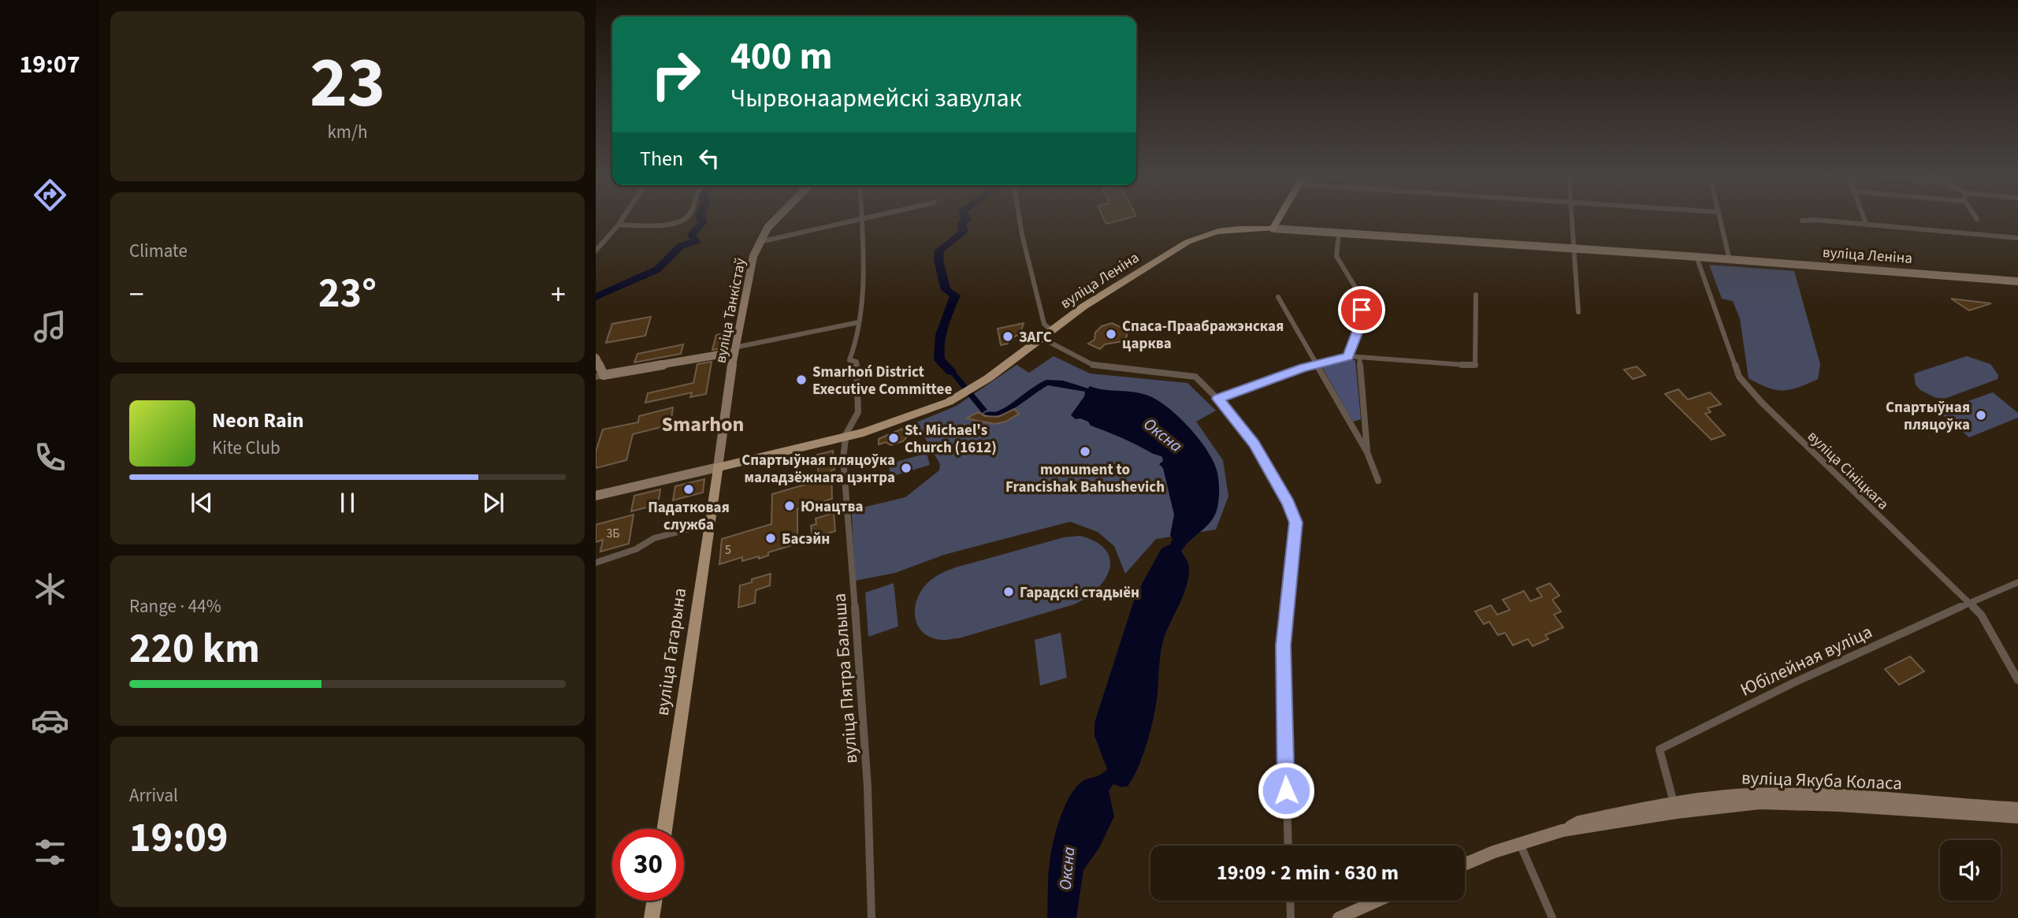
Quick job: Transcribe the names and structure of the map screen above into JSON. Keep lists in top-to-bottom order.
{
  "streets": {
    "main road": [
      "вуліца Леніна",
      "вуліца Танкістаў",
      "вуліца Гагарына",
      "вуліца Якуба Коласа"
    ],
    "street": ["вуліца Сініцкага", "Юбілейная вуліца", "вуліца Пятра Балыша"]
  },
  "crossings": [
    ["вуліца Леніна", "вуліца Танкістаў"],
    ["вуліца Леніна", "вуліца Сініцкага"],
    ["вуліца Леніна", "вуліца Гагарына"],
    ["вуліца Леніна", "вуліца Пятра Балыша"],
    ["вуліца Танкістаў", "вуліца Гагарына"],
    ["вуліца Сініцкага", "Юбілейная вуліца"],
    ["Юбілейная вуліца", "вуліца Якуба Коласа"]
  ],
  "districts": ["Smarhon"],
  "water": ["Оксна"],
  "places": [
    "Спаса-Праабражэнская царква",
    "ЗАГС",
    "Smarhoń District Executive Committee",
    "Спартыўная пляцоўка",
    "St. Michael's Church (1612)",
    "monument to Francishak Bahushevich",
    "Спартыўная пляцоўка маладзёжнага цэнтра",
    "Падатковая служба",
    "Юнацтва",
    "Басэйн",
    "Гарадскі стадыён"
  ],
  "house_numbers": ["3Б", "5"],
  "page": {
    "tabs": "19:07",
    "tile": [
      ["23", "km/h"],
      "Climate",
      ["Range · 44%", "220 km"],
      ["Arrival", "19:09"]
    ],
    "turn": ["400 m", "Чырвонаармейскі завулак"],
    "then": "Then",
    "heat": ["−", "23°", "+"],
    "song": ["Neon Rain", "Kite Club"],
    "limit": "30",
    "trip": "19:09 · 2 min · 630 m"
  }
}
